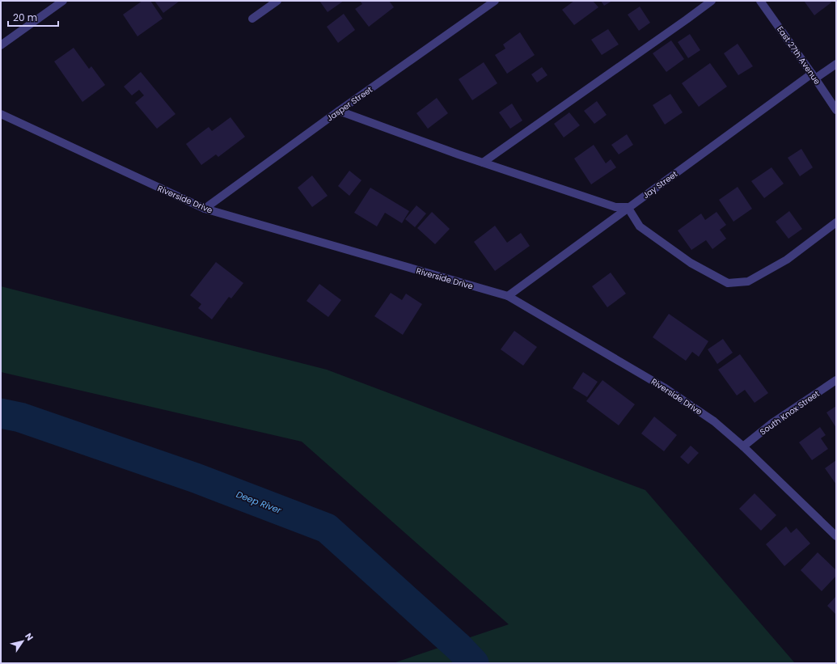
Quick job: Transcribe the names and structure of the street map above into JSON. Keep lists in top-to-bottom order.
{
  "streets": {
    "street": [
      "East 27th Avenue",
      "Jasper Street",
      "Jay Street",
      "Riverside Drive",
      "South Knox Street"
    ]
  },
  "crossings": [
    ["East 27th Avenue", "Jay Street"],
    ["Jasper Street", "Riverside Drive"],
    ["Jay Street", "Riverside Drive"],
    ["Riverside Drive", "South Knox Street"]
  ],
  "water": ["Deep River"],
  "scale_bar": "20 m",
  "north": "top right"
}
